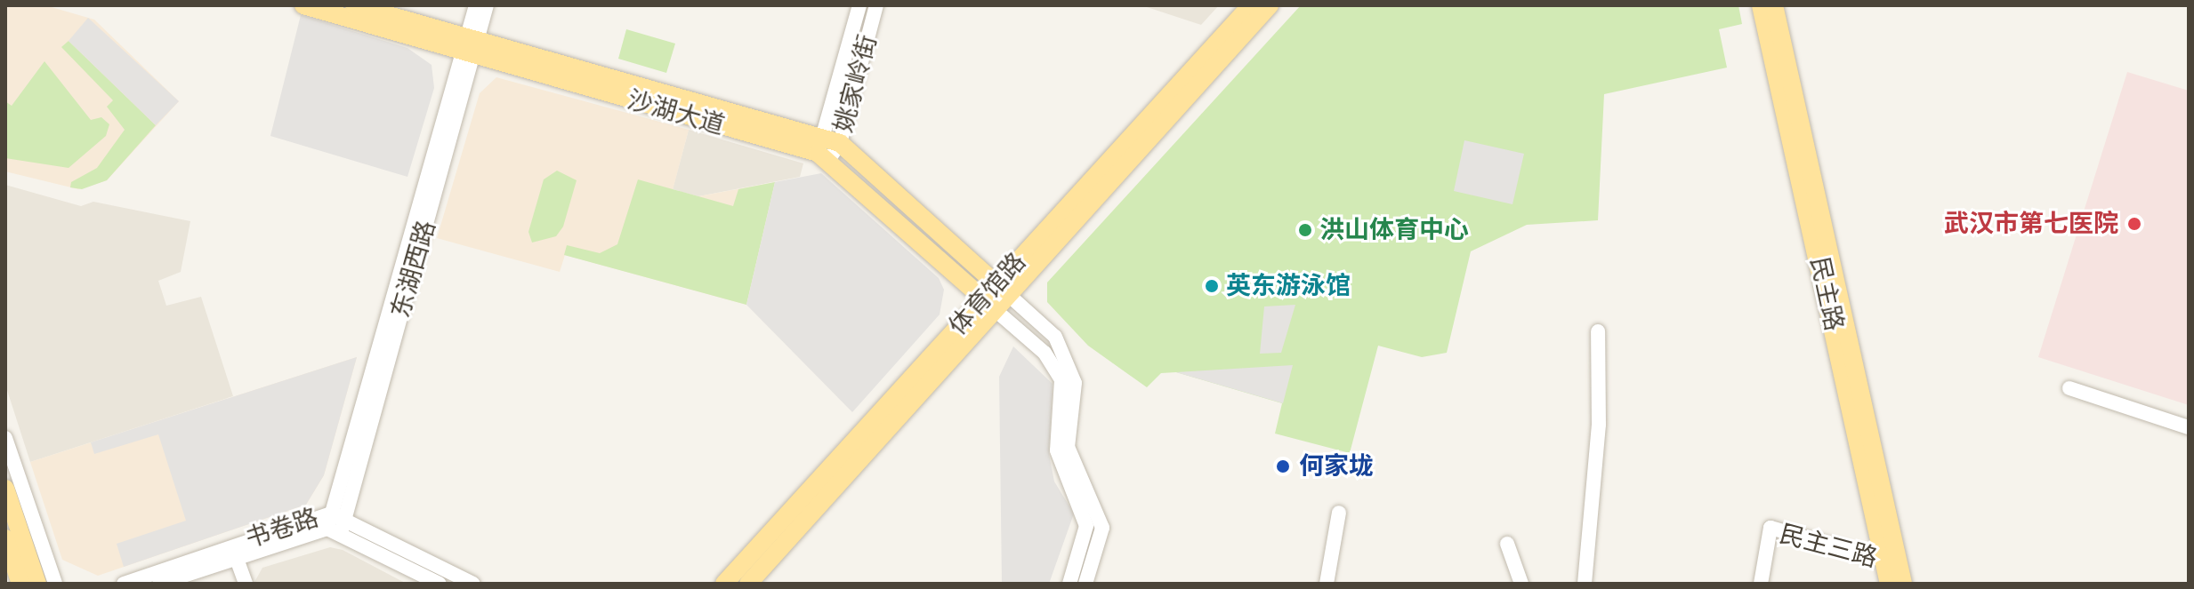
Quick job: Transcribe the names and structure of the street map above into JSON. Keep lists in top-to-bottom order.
{
  "streets": {
    "main road": ["沙湖大道", "体育馆路", "民主路"],
    "street": [
      "姚家岭街",
      "东湖西路",
      "书卷路",
      "民主三路"
    ]
  },
  "crossings": [
    ["姚家岭街", "沙湖大道"],
    ["沙湖大道", "东湖西路"],
    ["沙湖大道", "体育馆路"],
    ["东湖西路", "书卷路"],
    ["民主路", "民主三路"]
  ],
  "places": [
    "武汉市第七医院",
    "洪山体育中心",
    "英东游泳馆",
    "何家垅"
  ]
}
